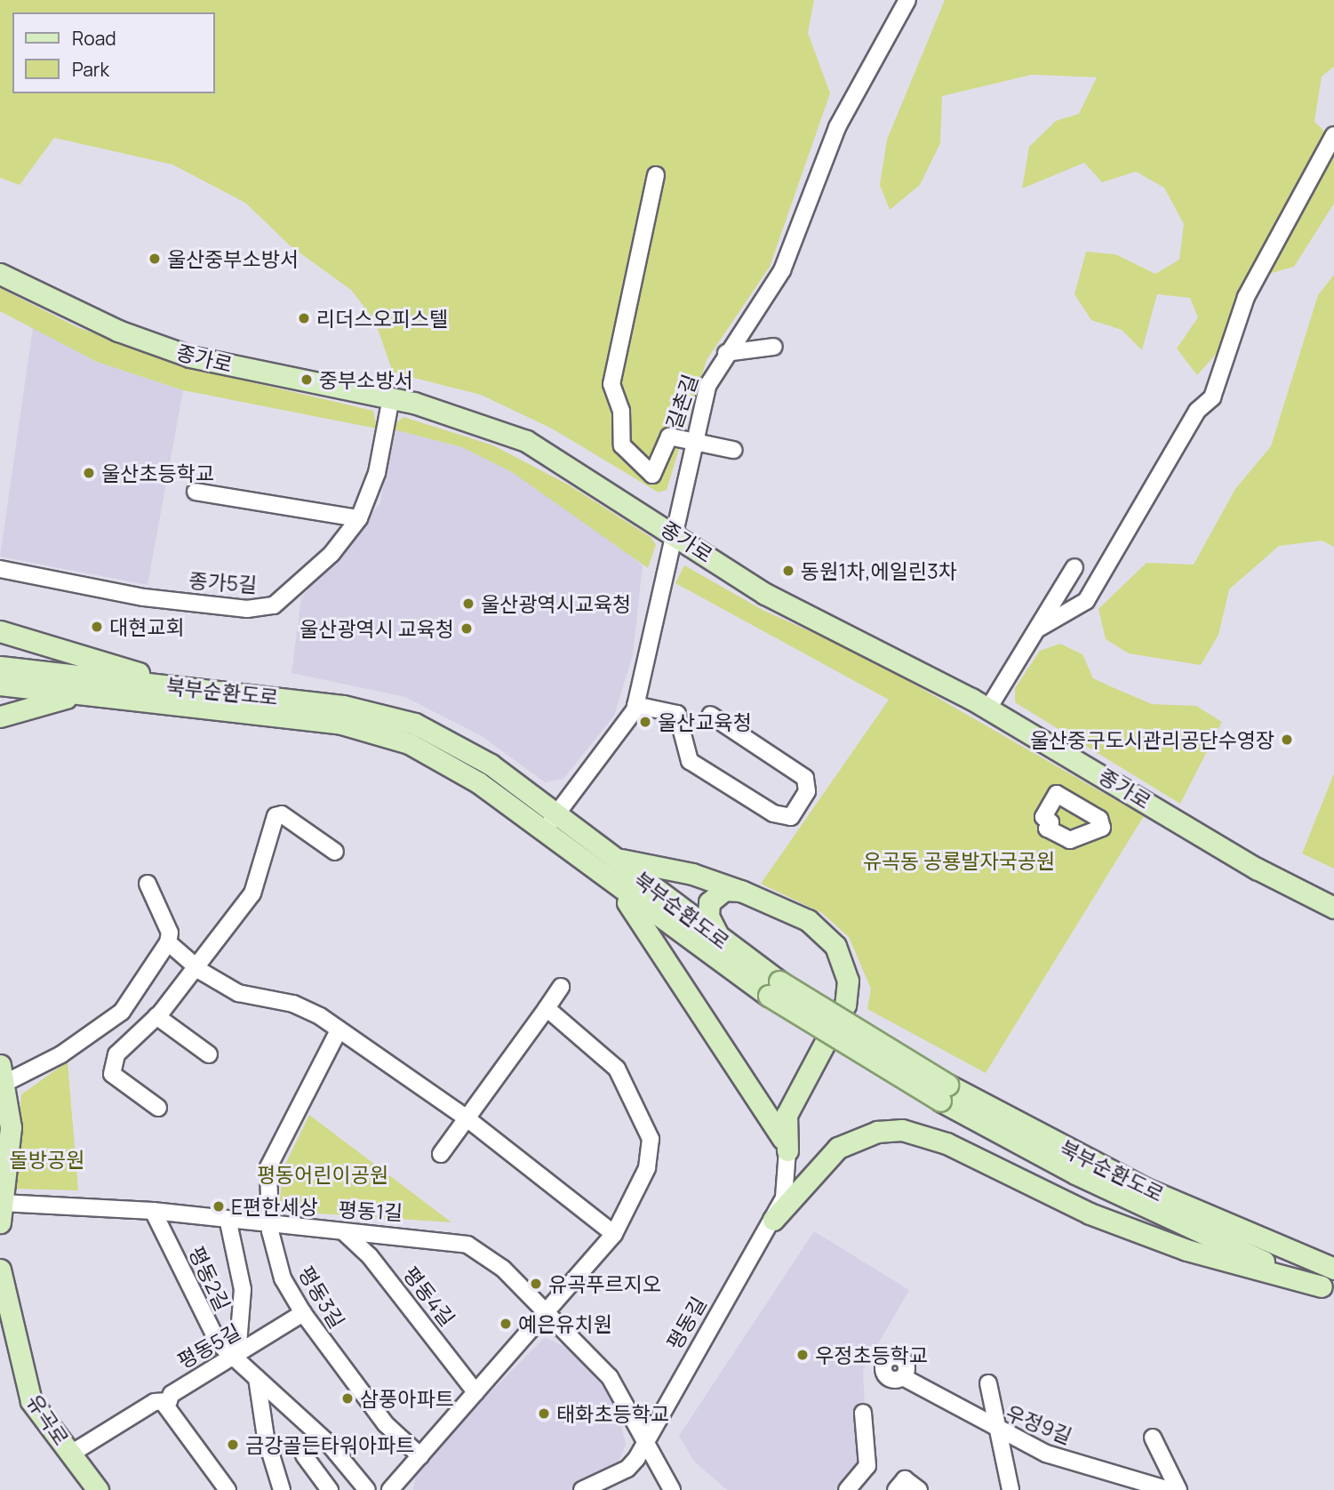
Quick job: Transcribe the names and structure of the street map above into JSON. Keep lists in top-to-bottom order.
{
  "streets": {
    "main road": ["종가로", "북부순환도로", "유곡로"],
    "street": [
      "길촌길",
      "종가5길",
      "평동1길",
      "평동2길",
      "평동4길",
      "평동3길",
      "평동길",
      "평동5길",
      "우정9길"
    ]
  },
  "crossings": [
    ["종가로", "길촌길"],
    ["종가로", "종가5길"],
    ["길촌길", "북부순환도로"],
    ["평동1길", "평동2길"],
    ["평동1길", "평동4길"],
    ["평동1길", "평동3길"],
    ["평동1길", "평동길"],
    ["평동2길", "평동5길"],
    ["평동3길", "평동5길"]
  ],
  "parks": ["유곡동 공룡발자국공원", "돌방공원", "평동어린이공원"],
  "places": [
    "울산중부소방서",
    "리더스오피스텔",
    "중부소방서",
    "울산초등학교",
    "동원1차,에일린3차",
    "울산광역시교육청",
    "대현교회",
    "울산광역시 교육청",
    "울산교육청",
    "울산중구도시관리공단수영장",
    "E편한세상",
    "유곡푸르지오",
    "예은유치원",
    "우정초등학교",
    "삼풍아파트",
    "태화초등학교",
    "금강골든타워아파트"
  ],
  "legend": ["Road", "Park"]
}
